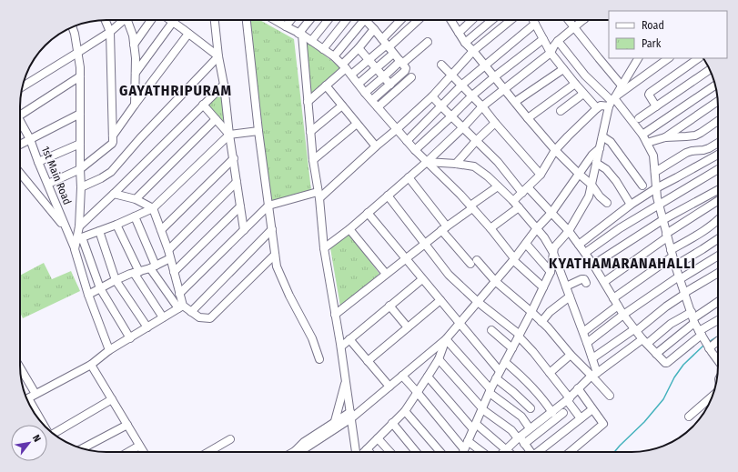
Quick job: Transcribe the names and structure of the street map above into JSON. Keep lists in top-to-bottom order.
{
  "streets": {
    "street": ["1st Main Road"]
  },
  "districts": ["GAYATHRIPURAM", "KYATHAMARANAHALLI"],
  "legend": ["Road", "Park"],
  "north": "top right"
}
